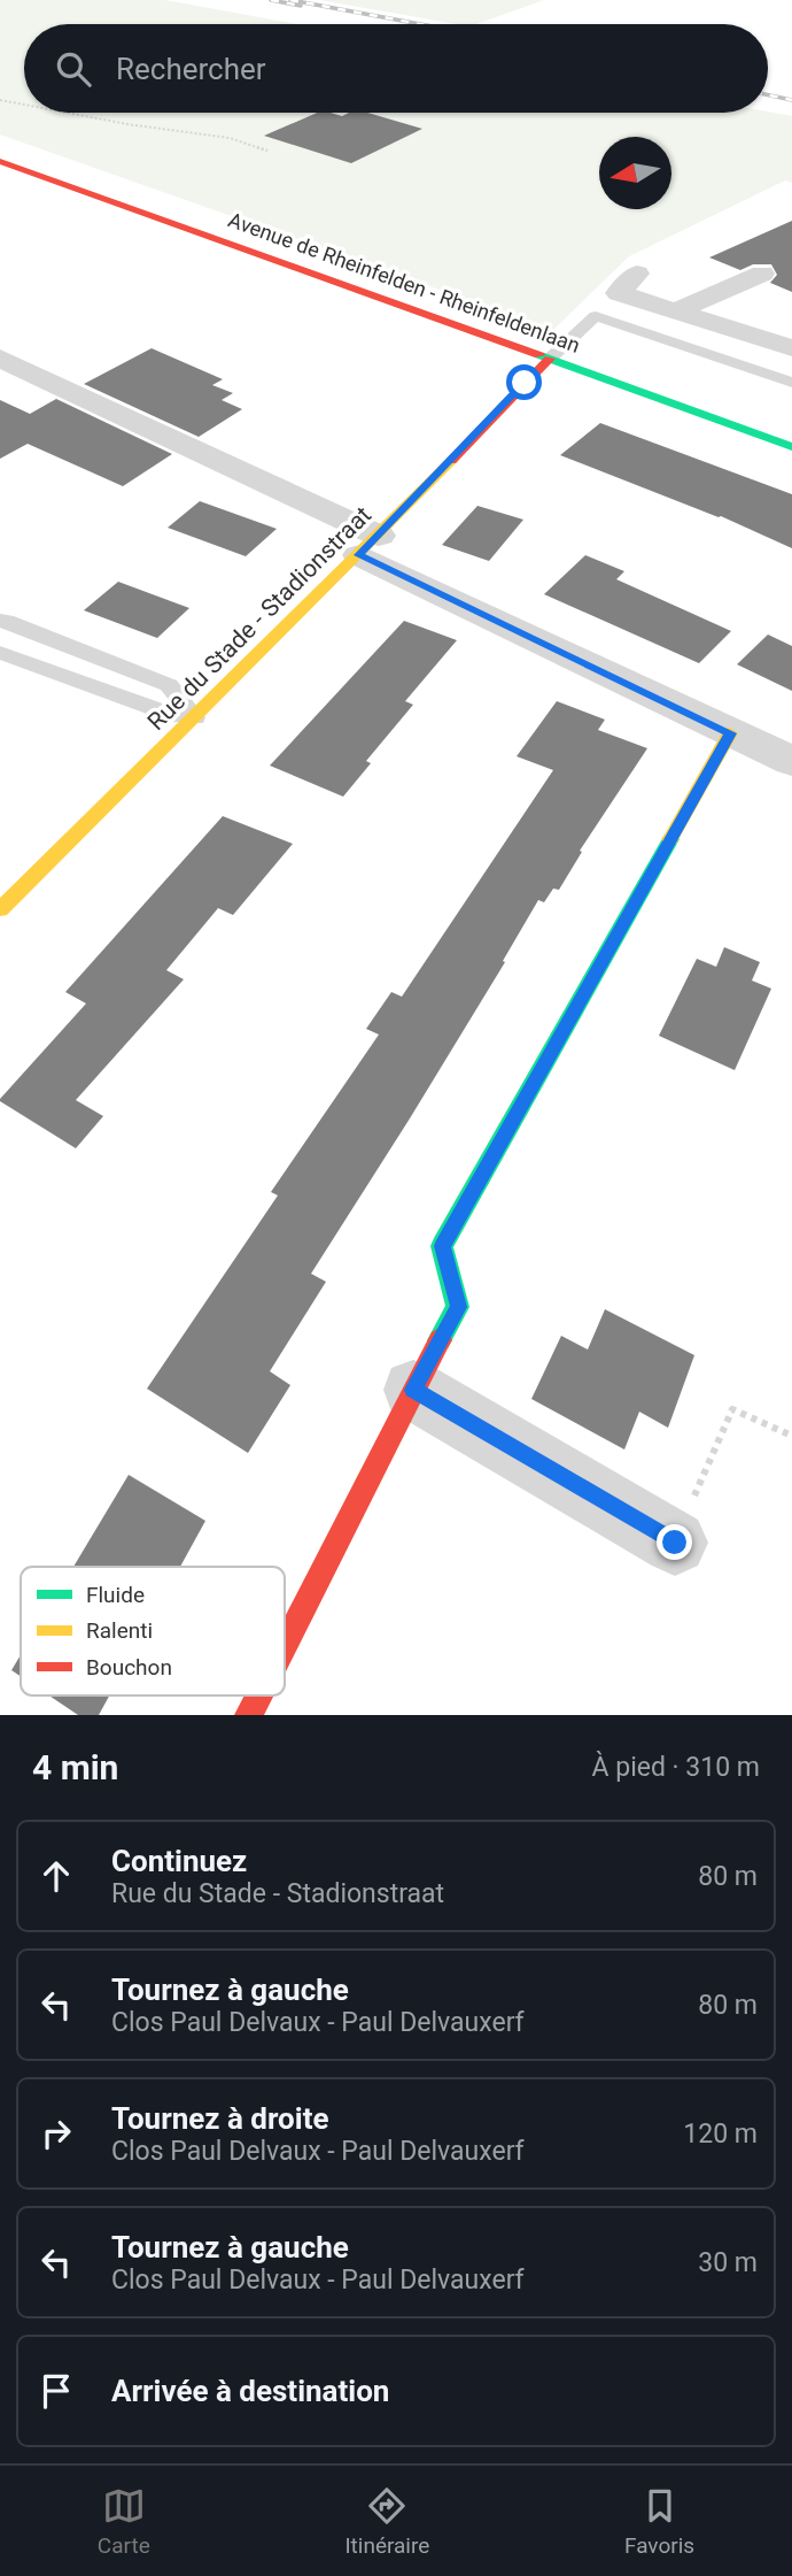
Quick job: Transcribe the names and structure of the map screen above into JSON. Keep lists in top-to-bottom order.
{
  "streets": {
    "street": ["Avenue de Rheinfelden - Rheinfeldenlaan", "Rue du Stade - Stadionstraat"]
  },
  "crossings": [
    ["Avenue de Rheinfelden - Rheinfeldenlaan", "Rue du Stade - Stadionstraat"]
  ],
  "legend": ["Fluide", "Ralenti", "Bouchon"],
  "north": "left",
  "page": {
    "search": "Rechercher",
    "heading": ["4 min", "À pied · 310 m"],
    "list": [
      ["Continuez", "Rue du Stade - Stadionstraat", "80 m"],
      ["Tournez à gauche", "Clos Paul Delvaux - Paul Delvauxerf", "80 m"],
      ["Tournez à droite", "Clos Paul Delvaux - Paul Delvauxerf", "120 m"],
      ["Tournez à gauche", "Clos Paul Delvaux - Paul Delvauxerf", "30 m"],
      "Arrivée à destination"
    ],
    "nav": ["Carte", "Itinéraire", "Favoris"]
  }
}
